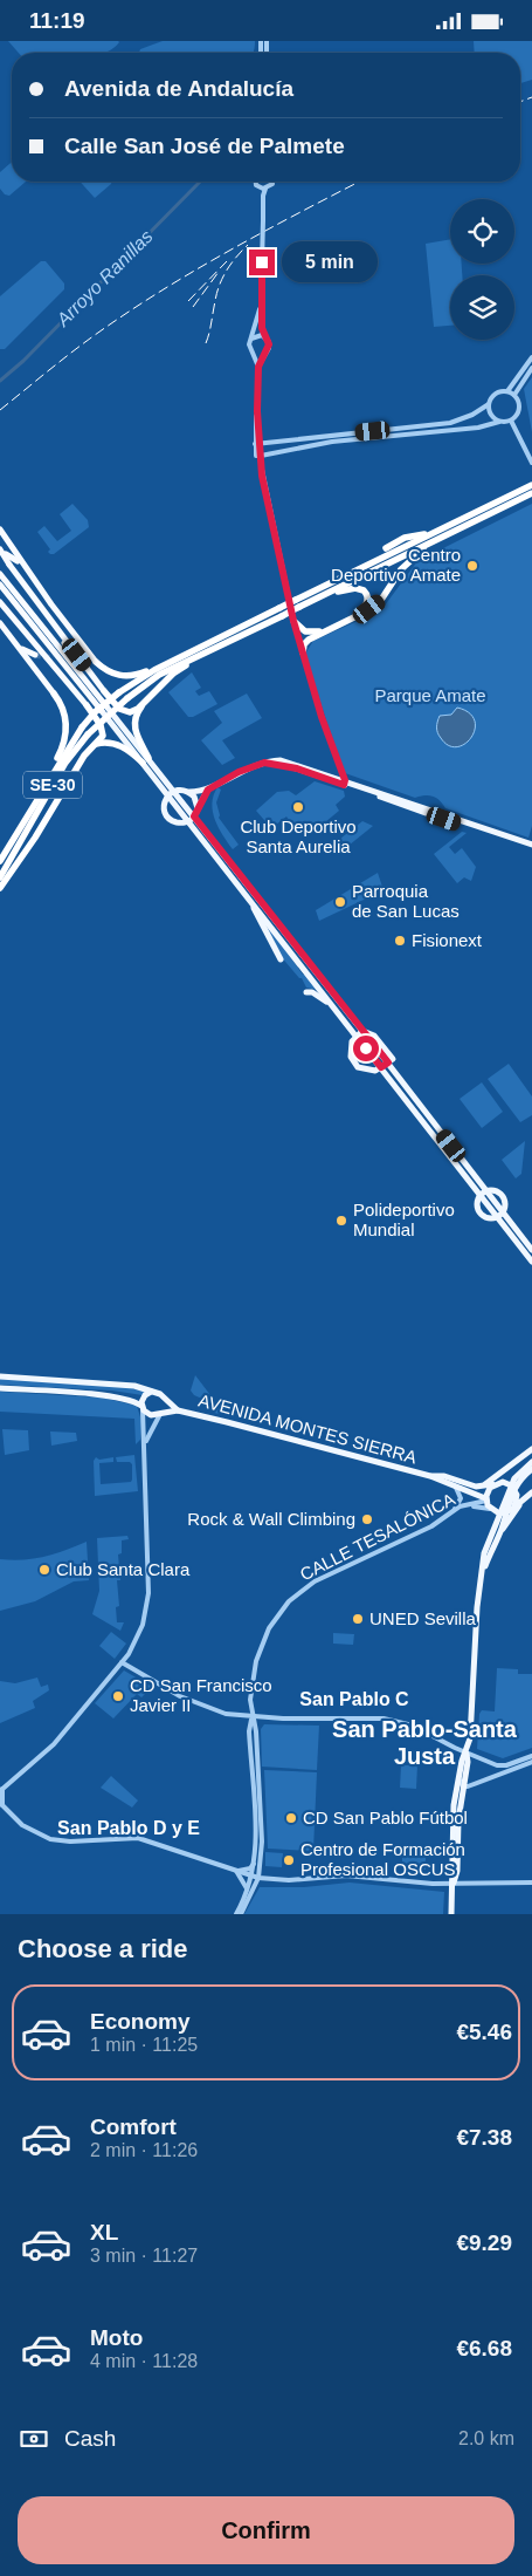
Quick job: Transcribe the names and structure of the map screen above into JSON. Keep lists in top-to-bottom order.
{
  "streets": {
    "highway": ["SE-30"],
    "main road": ["AVENIDA MONTES SIERRA"],
    "street": ["CALLE TESALÓNICA"]
  },
  "crossings": [
    ["AVENIDA MONTES SIERRA", "CALLE TESALÓNICA"]
  ],
  "districts": ["San Pablo C", "San Pablo-Santa Justa", "San Pablo D y E"],
  "water": ["Arroyo Ranillas"],
  "parks": ["Parque Amate"],
  "places": [
    "Centro Deportivo Amate",
    "Club Deportivo Santa Aurelia",
    "Parroquia de San Lucas",
    "Fisionext",
    "Polideportivo Mundial",
    "Rock & Wall Climbing",
    "Club Santa Clara",
    "UNED Sevilla",
    "CD San Francisco Javier II",
    "CD San Pablo Fútbol",
    "Centro de Formación Profesional OSCUS"
  ],
  "page": {
    "status": "11:19",
    "banner": ["Avenida de Andalucía", "Calle San José de Palmete"],
    "bubble": "5 min",
    "heading": "Choose a ride",
    "list": [
      {
        "name": "Economy",
        "note": "1 min · 11:25",
        "value": "€5.46"
      },
      {
        "name": "Comfort",
        "note": "2 min · 11:26",
        "value": "€7.38"
      },
      {
        "name": "XL",
        "note": "3 min · 11:27",
        "value": "€9.29"
      },
      {
        "name": "Moto",
        "note": "4 min · 11:28",
        "value": "€6.68"
      }
    ],
    "pay": ["Cash", "2.0 km"],
    "buttons": "Confirm"
  }
}
